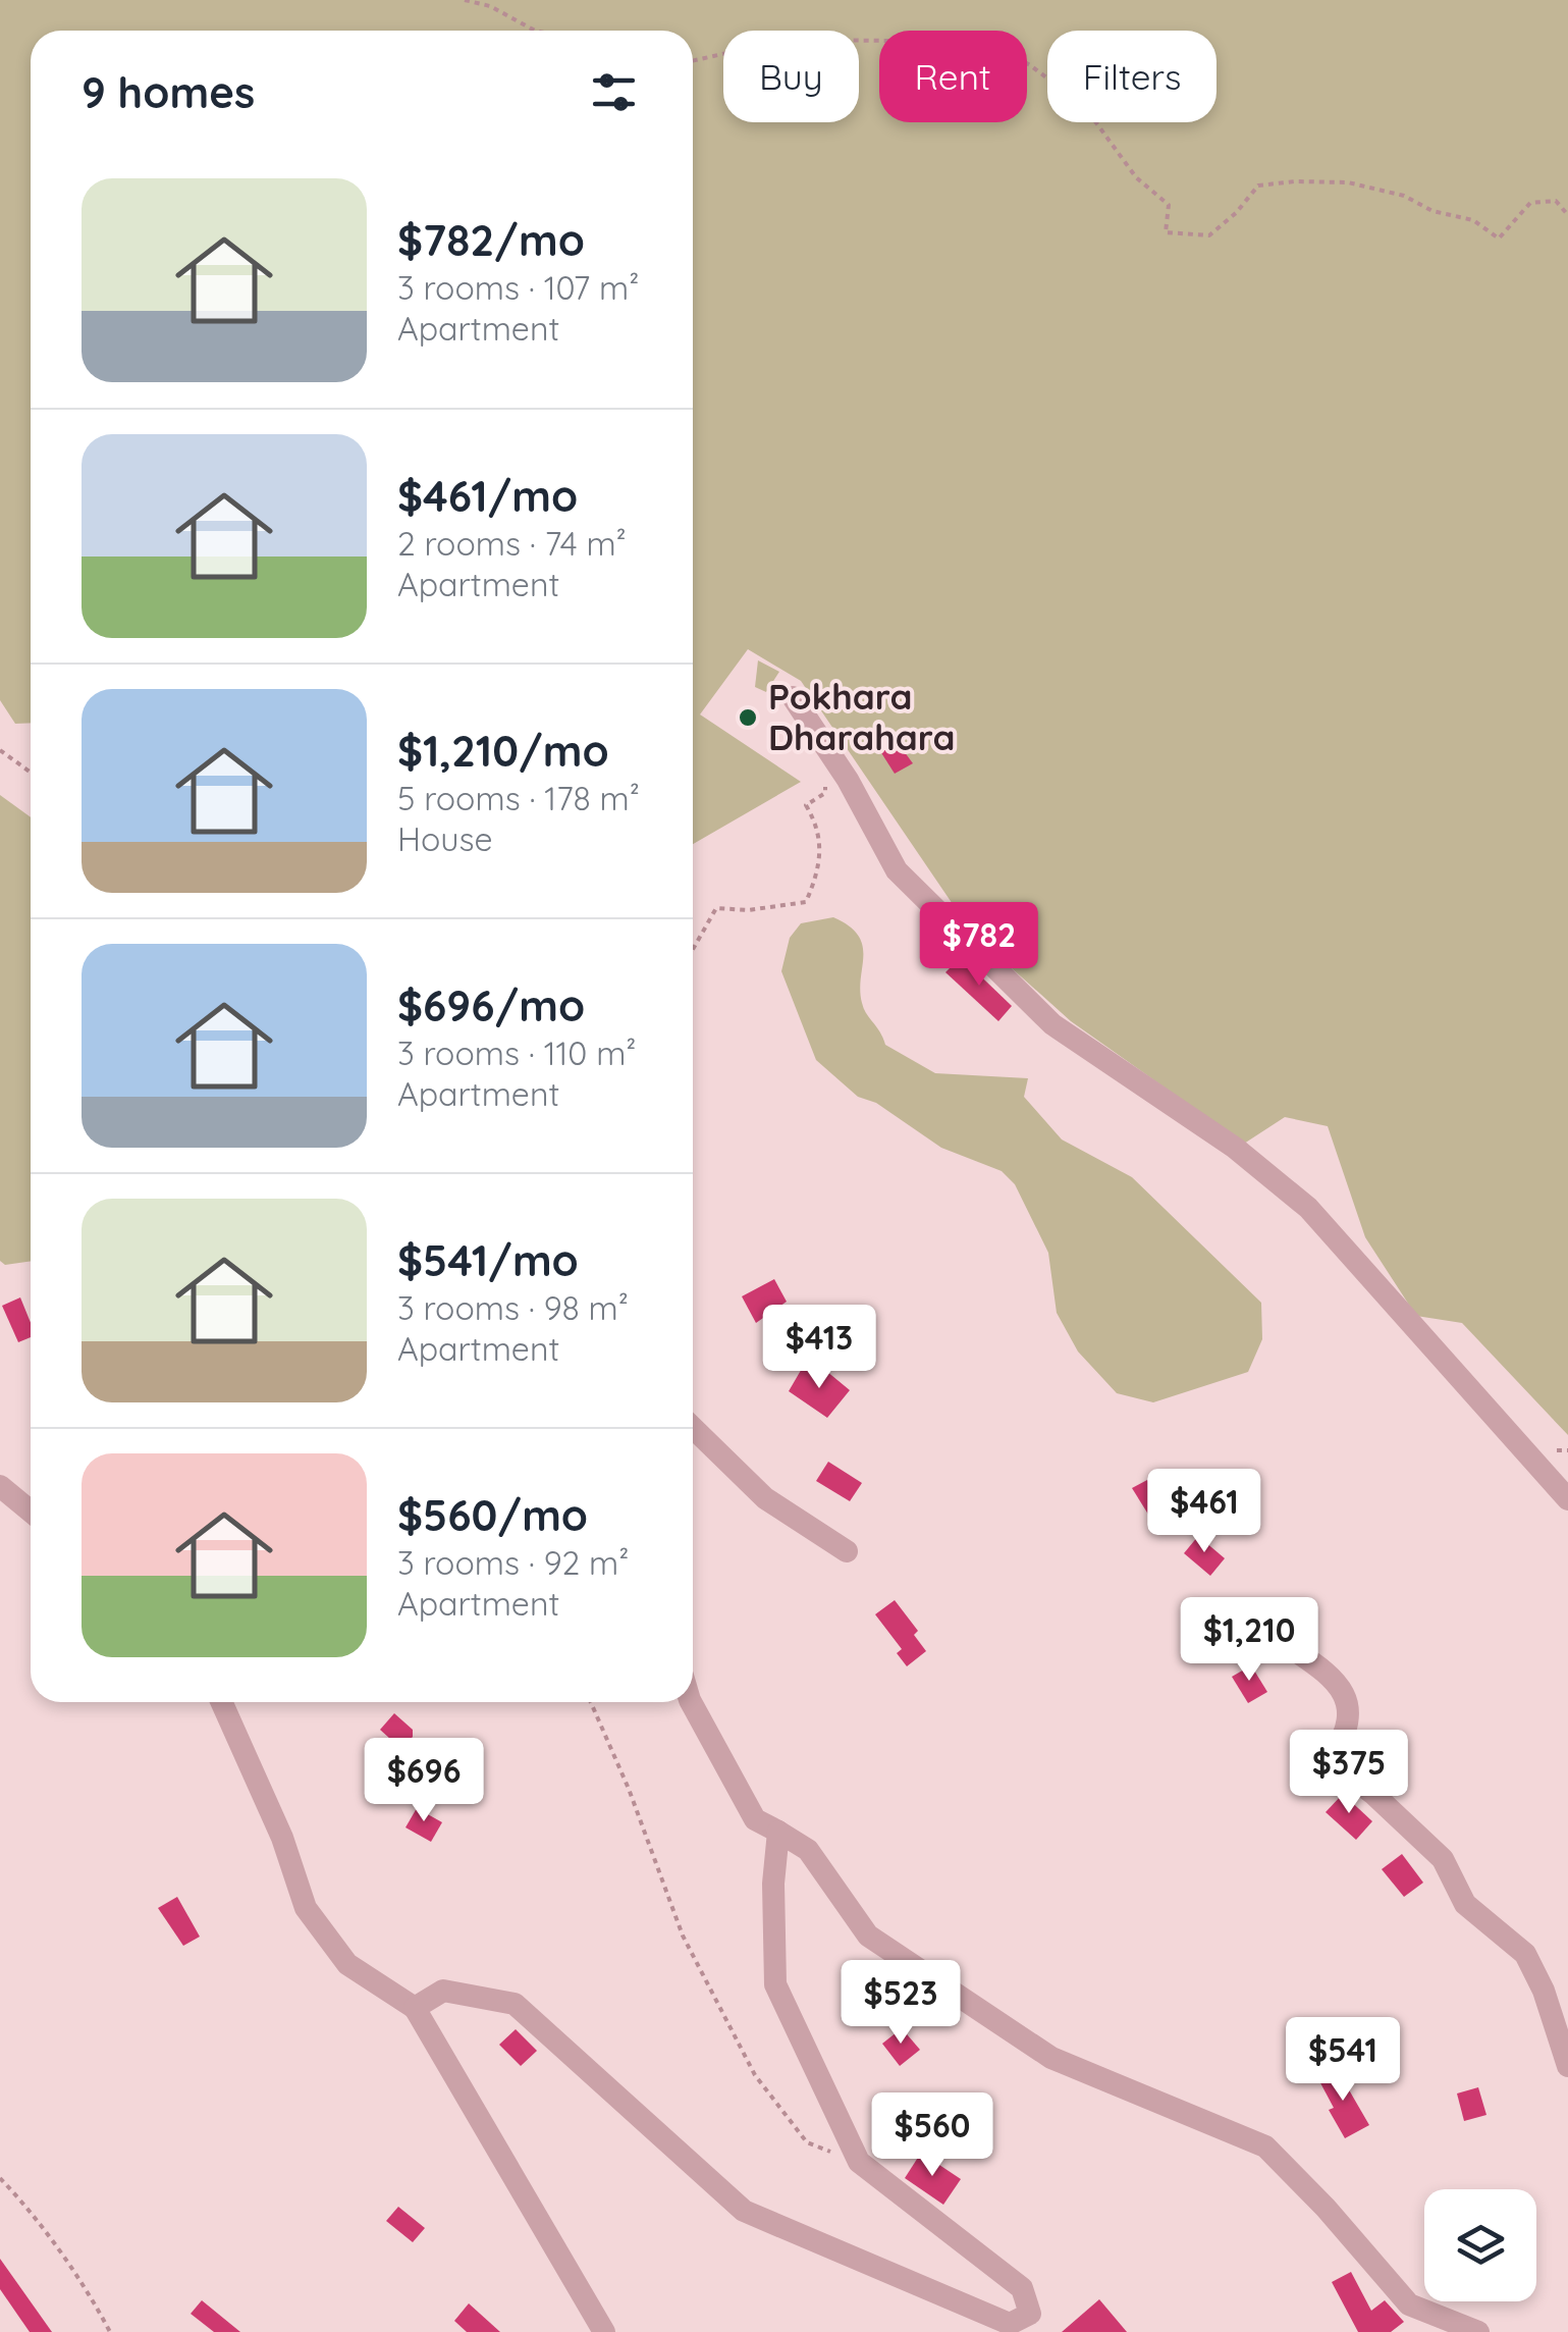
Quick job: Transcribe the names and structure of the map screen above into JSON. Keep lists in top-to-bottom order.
{
  "places": ["Pokhara Dharahara"],
  "page": {
    "chip": ["Buy", "Rent", "Filters"],
    "heading": "9 homes",
    "list": [
      {
        "name": "$782/mo",
        "note": "3 rooms · 107 m² · Apartment"
      },
      {
        "name": "$461/mo",
        "note": "2 rooms · 74 m² · Apartment"
      },
      {
        "name": "$1,210/mo",
        "note": "5 rooms · 178 m² · House"
      },
      {
        "name": "$696/mo",
        "note": "3 rooms · 110 m² · Apartment"
      },
      {
        "name": "$541/mo",
        "note": "3 rooms · 98 m² · Apartment"
      },
      {
        "name": "$560/mo",
        "note": "3 rooms · 92 m² · Apartment"
      }
    ],
    "price": [
      "$782",
      "$413",
      "$461",
      "$1,210",
      "$375",
      "$696",
      "$523",
      "$541",
      "$560"
    ]
  }
}
